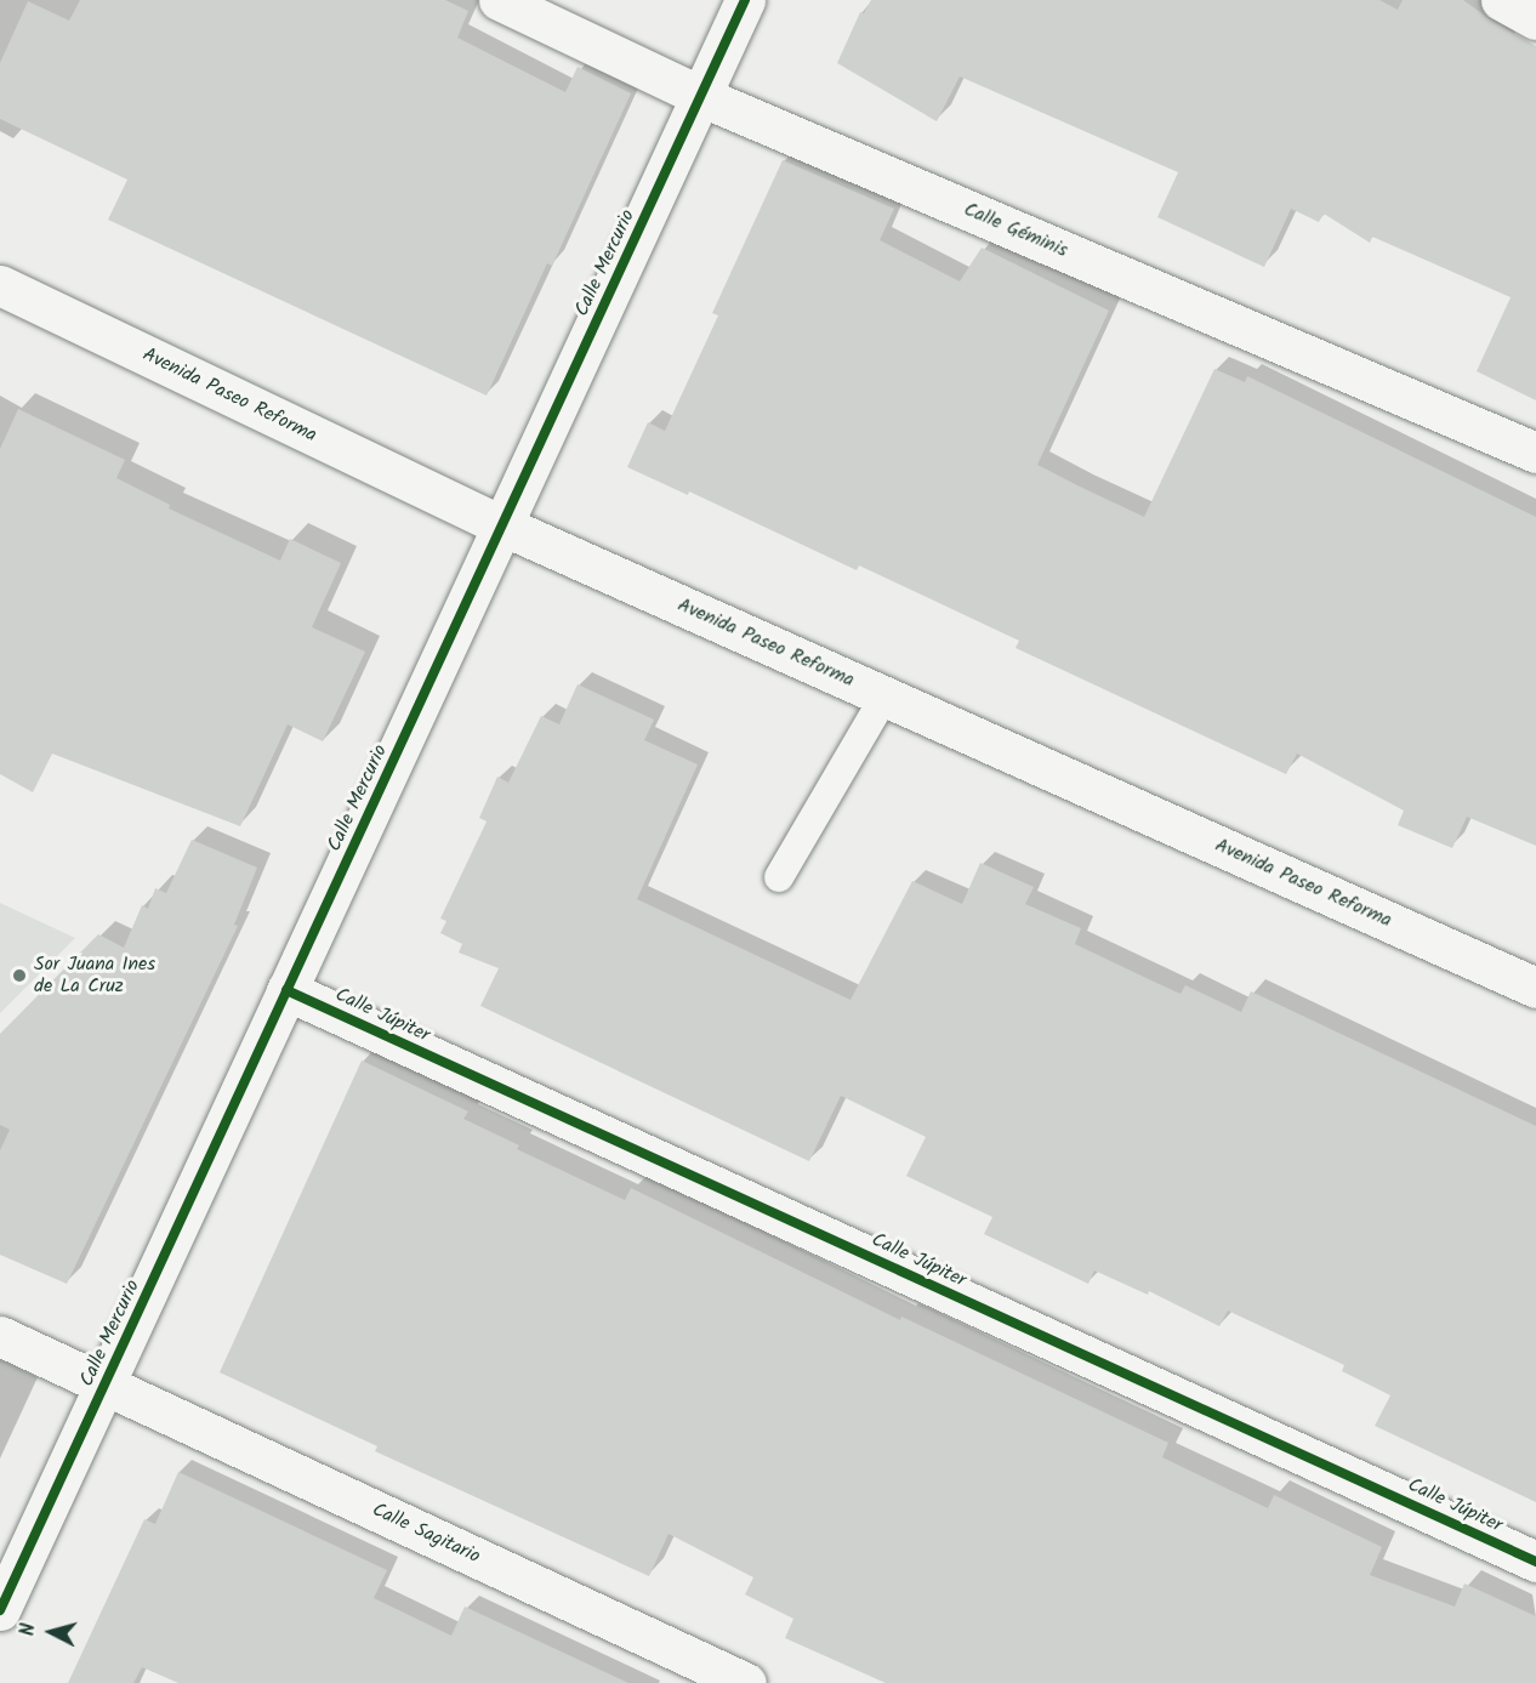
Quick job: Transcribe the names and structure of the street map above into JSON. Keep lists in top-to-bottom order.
{
  "streets": {
    "street": [
      "Calle Géminis",
      "Calle Mercurio",
      "Avenida Paseo Reforma",
      "Calle Júpiter",
      "Calle Sagitario"
    ]
  },
  "crossings": [
    ["Calle Géminis", "Calle Mercurio"],
    ["Calle Mercurio", "Avenida Paseo Reforma"],
    ["Calle Mercurio", "Calle Júpiter"],
    ["Calle Mercurio", "Calle Sagitario"]
  ],
  "places": ["Sor Juana Ines de La Cruz"],
  "north": "left"
}
